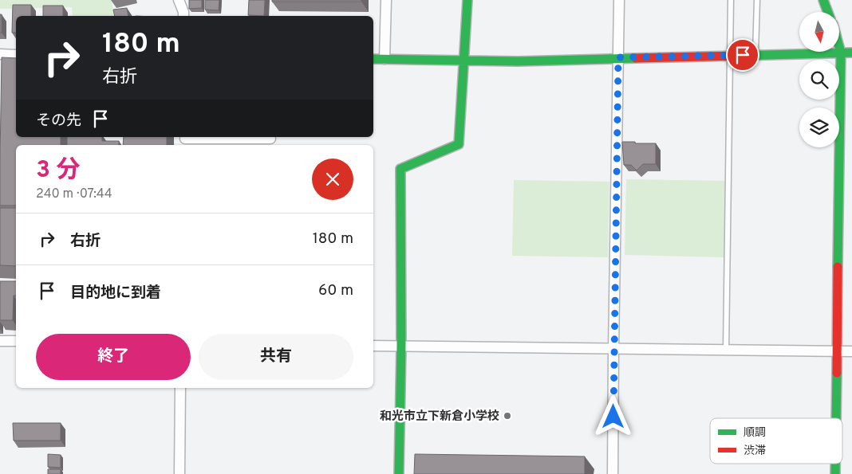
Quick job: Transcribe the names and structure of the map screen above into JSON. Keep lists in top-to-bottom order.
{
  "places": ["和光市立下新倉小学校"],
  "legend": ["順調", "渋滞"],
  "north": "bottom",
  "page": {
    "turn": ["180 m", "右折"],
    "then": "その先",
    "heading": ["3 分", "240 m · 07:44"],
    "list": [
      {
        "name": "右折",
        "value": "180 m"
      },
      {
        "name": "目的地に到着",
        "value": "60 m"
      }
    ],
    "buttons": ["終了", "共有"]
  }
}
